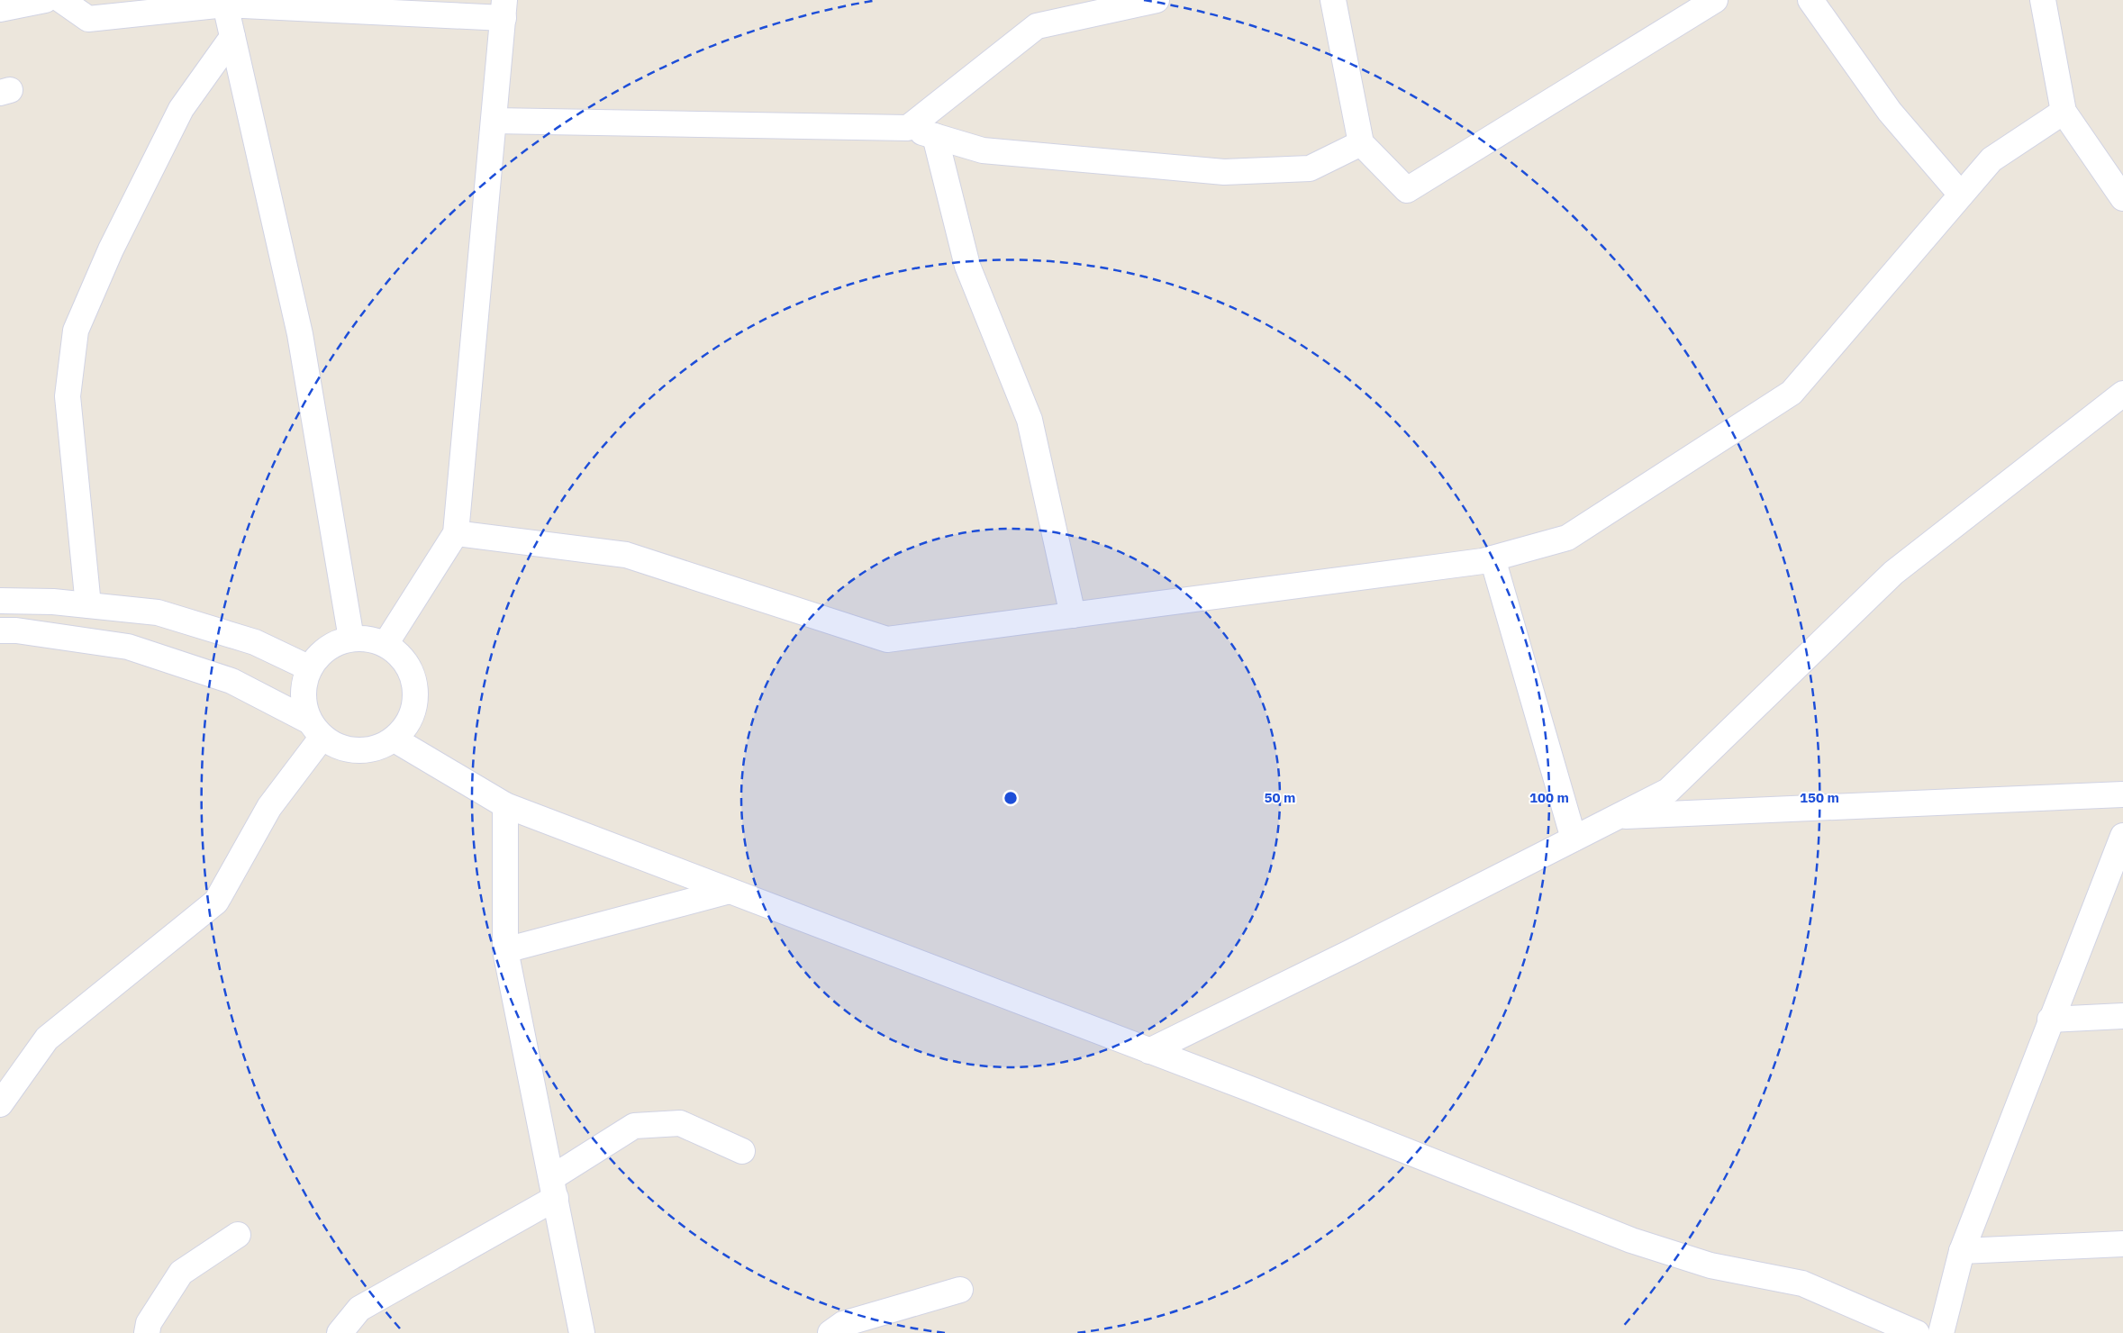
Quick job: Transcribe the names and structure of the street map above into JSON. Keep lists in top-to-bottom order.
{
  "rings": ["50 m", "100 m", "150 m"]
}
